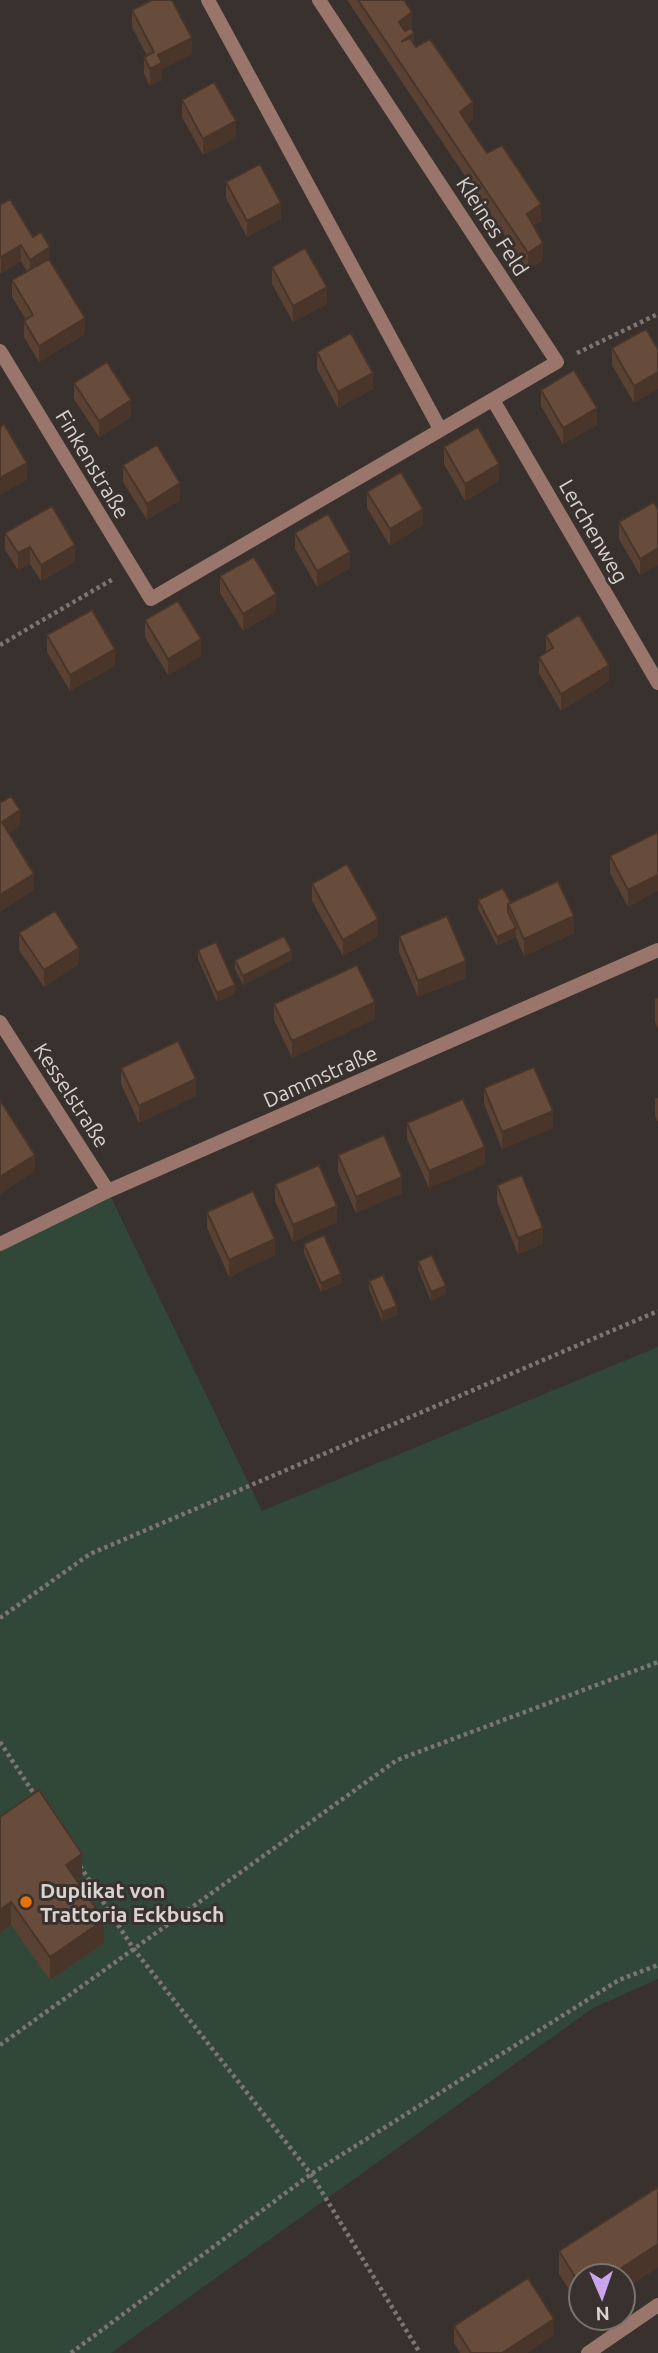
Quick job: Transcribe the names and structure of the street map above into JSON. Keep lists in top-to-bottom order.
{
  "streets": {
    "street": [
      "Kleines Feld",
      "Finkenstraße",
      "Lerchenweg",
      "Dammstraße",
      "Kesselstraße"
    ]
  },
  "crossings": [
    ["Dammstraße", "Kesselstraße"]
  ],
  "places": ["Duplikat von Trattoria Eckbusch"],
  "north": "bottom"
}
